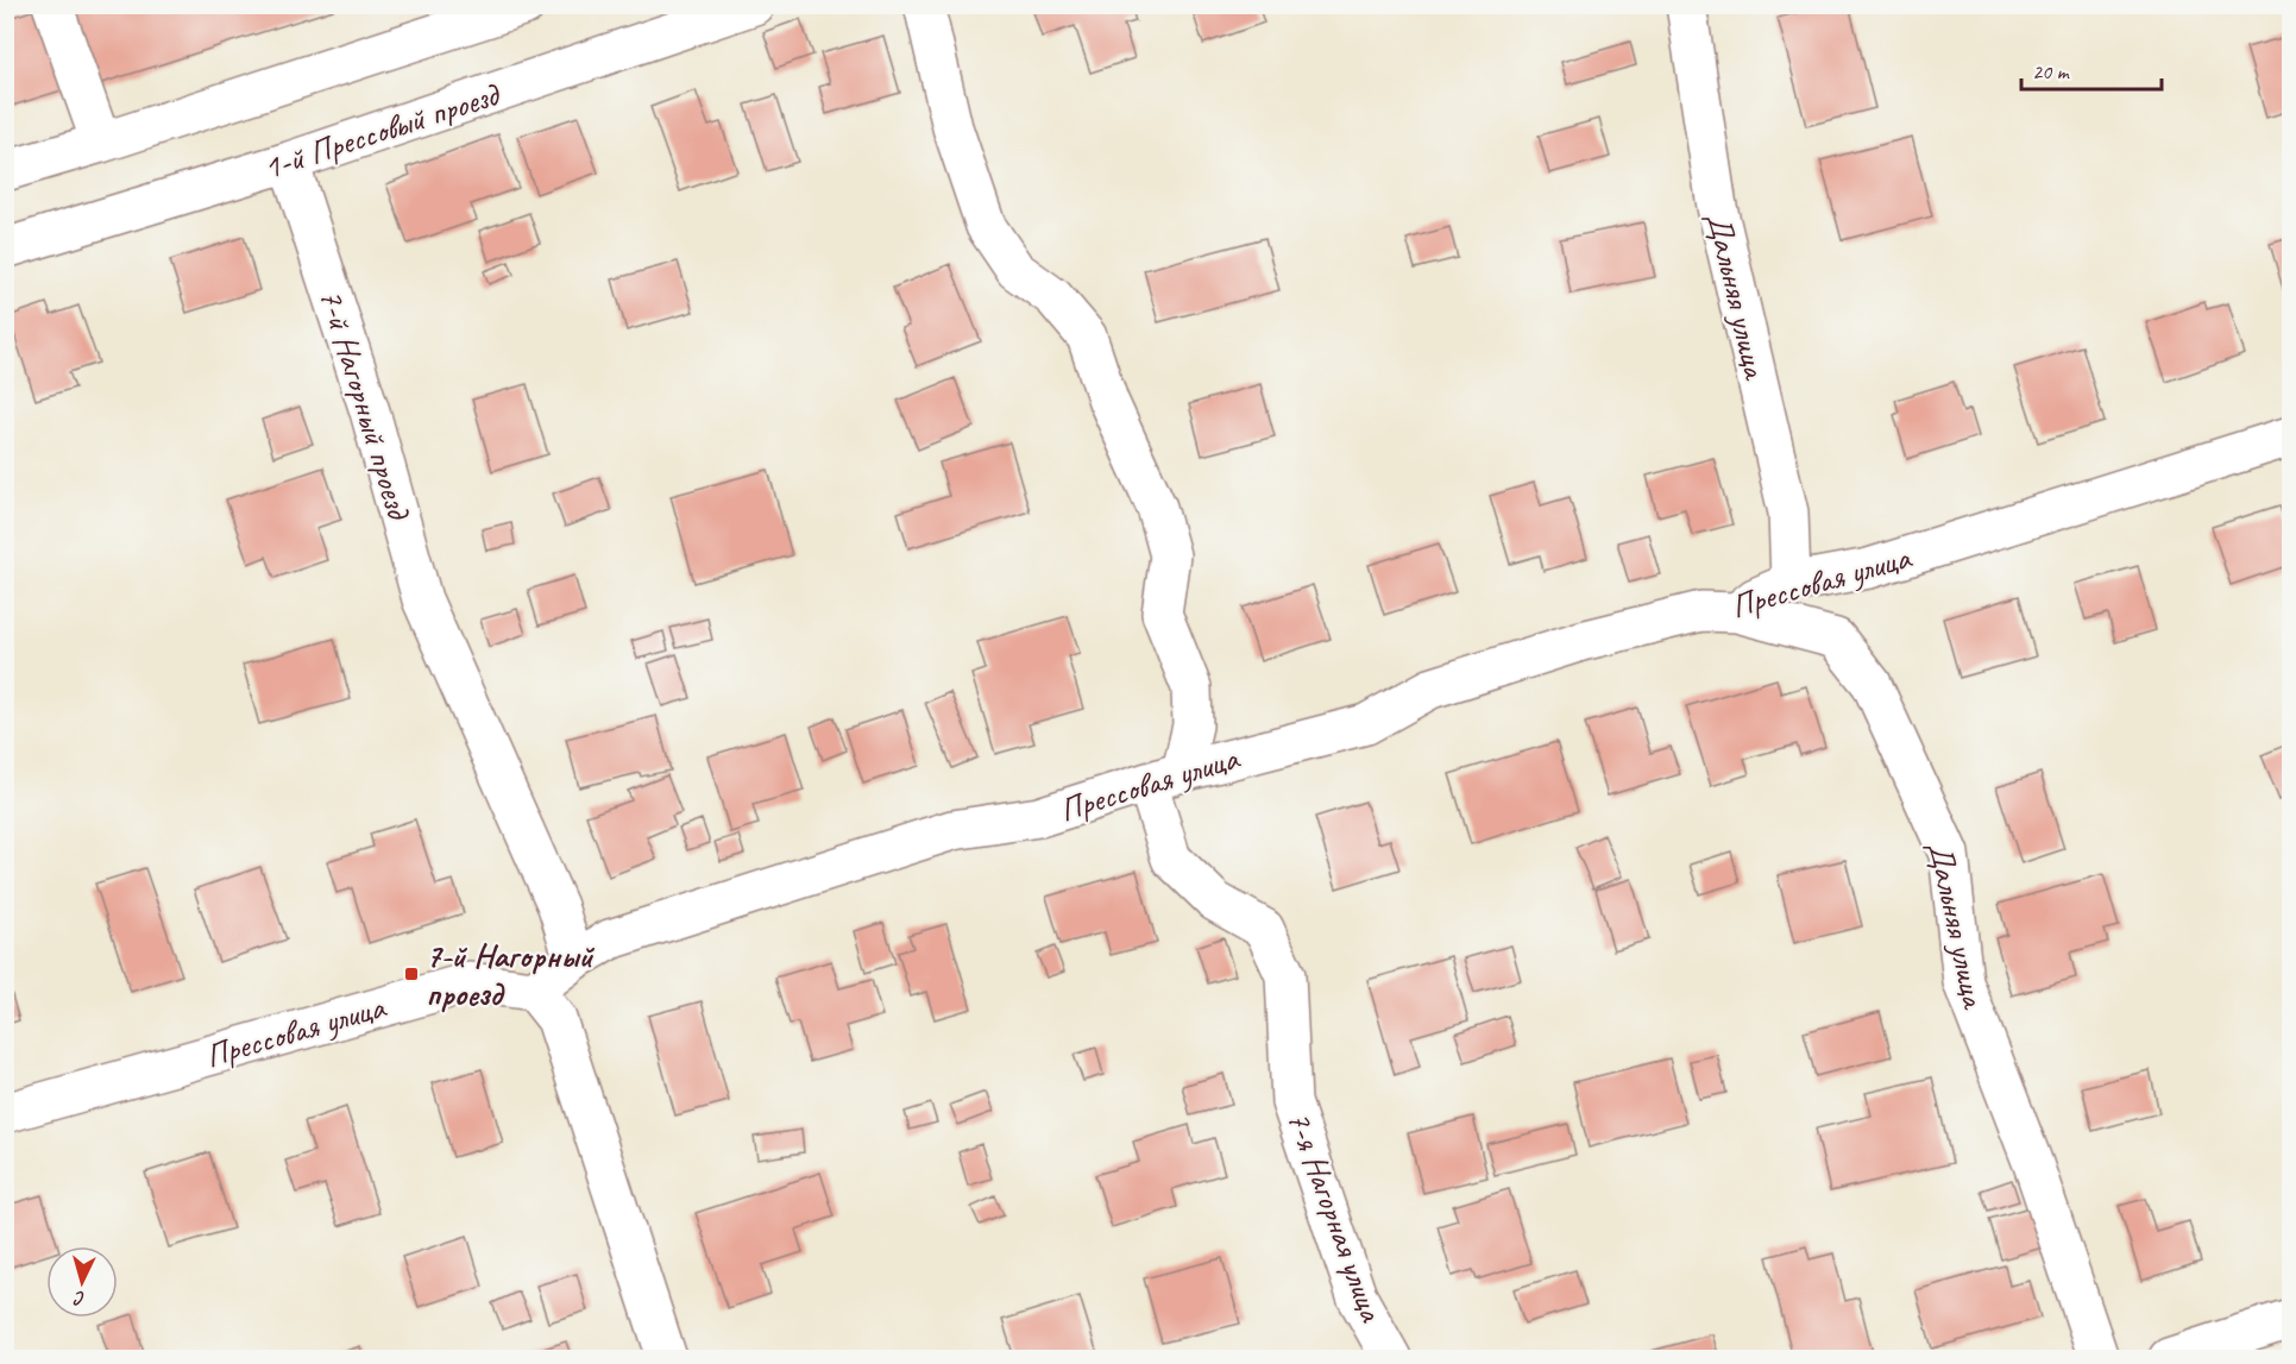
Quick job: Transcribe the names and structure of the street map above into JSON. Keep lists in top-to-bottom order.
{
  "streets": {
    "street": [
      "1-й Прессовый проезд",
      "Дальняя улица",
      "7-й Нагорный проезд",
      "Прессовая улица",
      "7-я Нагорная улица"
    ]
  },
  "crossings": [
    ["1-й Прессовый проезд", "7-й Нагорный проезд"],
    ["Дальняя улица", "Прессовая улица"],
    ["7-й Нагорный проезд", "Прессовая улица"],
    ["Прессовая улица", "7-я Нагорная улица"]
  ],
  "places": {
    "transit": ["7-й Нагорный проезд"]
  },
  "scale_bar": "20 m",
  "north": "bottom"
}
